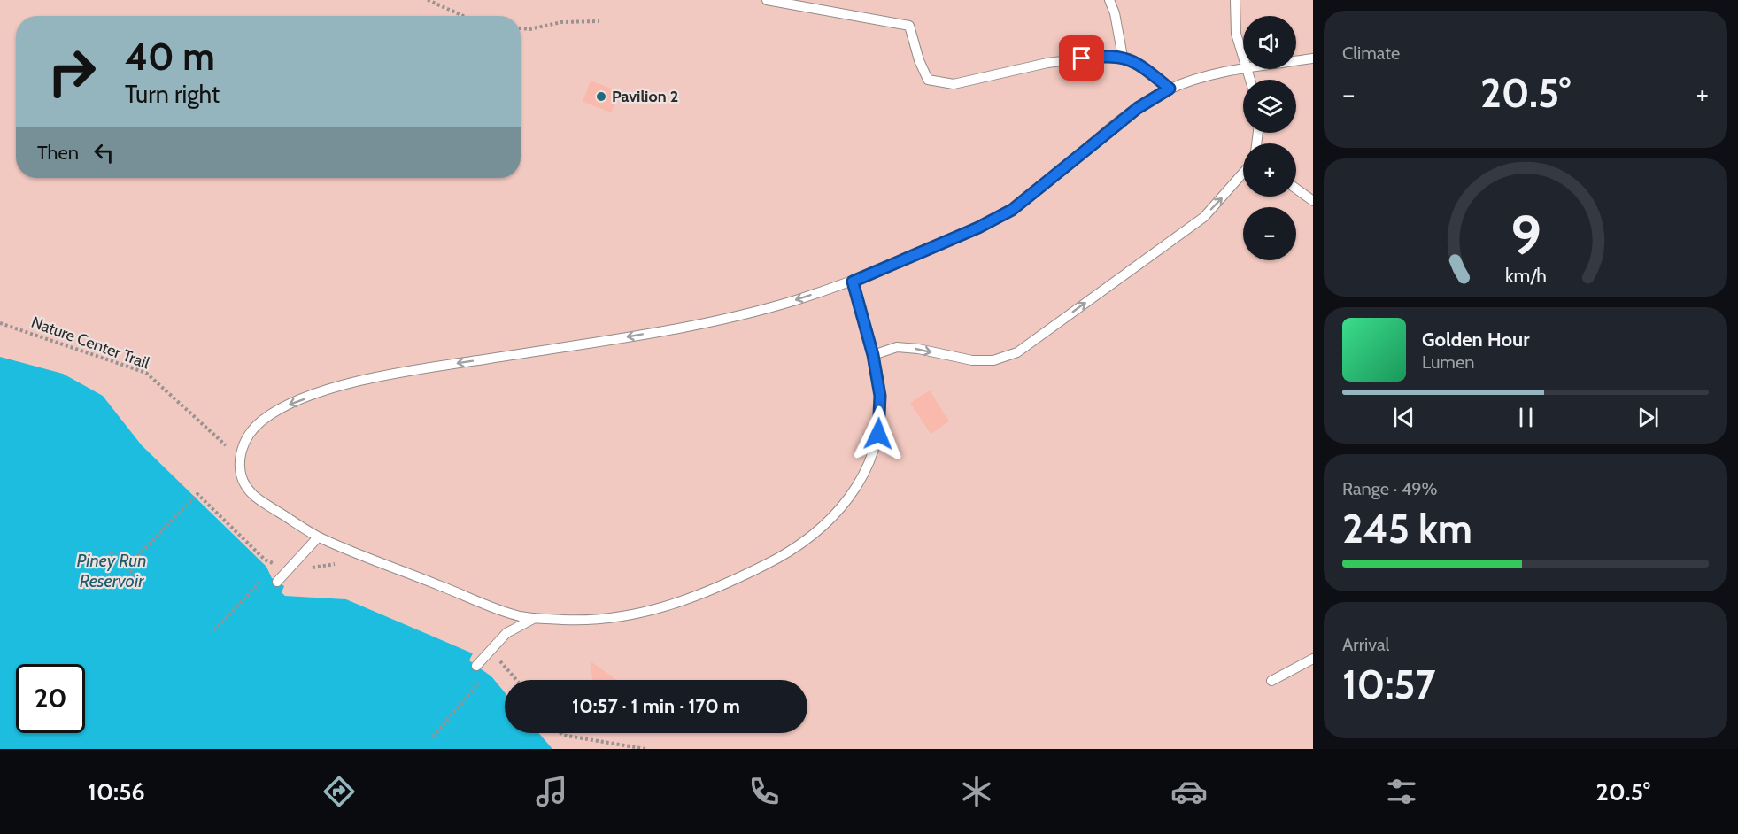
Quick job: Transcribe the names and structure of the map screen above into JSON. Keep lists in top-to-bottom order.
{
  "streets": {
    "path": ["Nature Center Trail"]
  },
  "water": ["Piney Run Reservoir"],
  "places": ["Pavilion 2"],
  "page": {
    "tile": [
      "Climate",
      ["Range · 49%", "245 km"],
      ["Arrival", "10:57"]
    ],
    "map_buttons": ["+", "−"],
    "turn": ["40 m", "Turn right"],
    "heat": ["−", "20.5°", "+"],
    "then": "Then",
    "song": ["Golden Hour", "Lumen"],
    "limit": "20",
    "trip": "10:57 · 1 min · 170 m",
    "tabs": ["10:56", "20.5°"],
    "gauge": ["9", "km/h"]
  }
}
